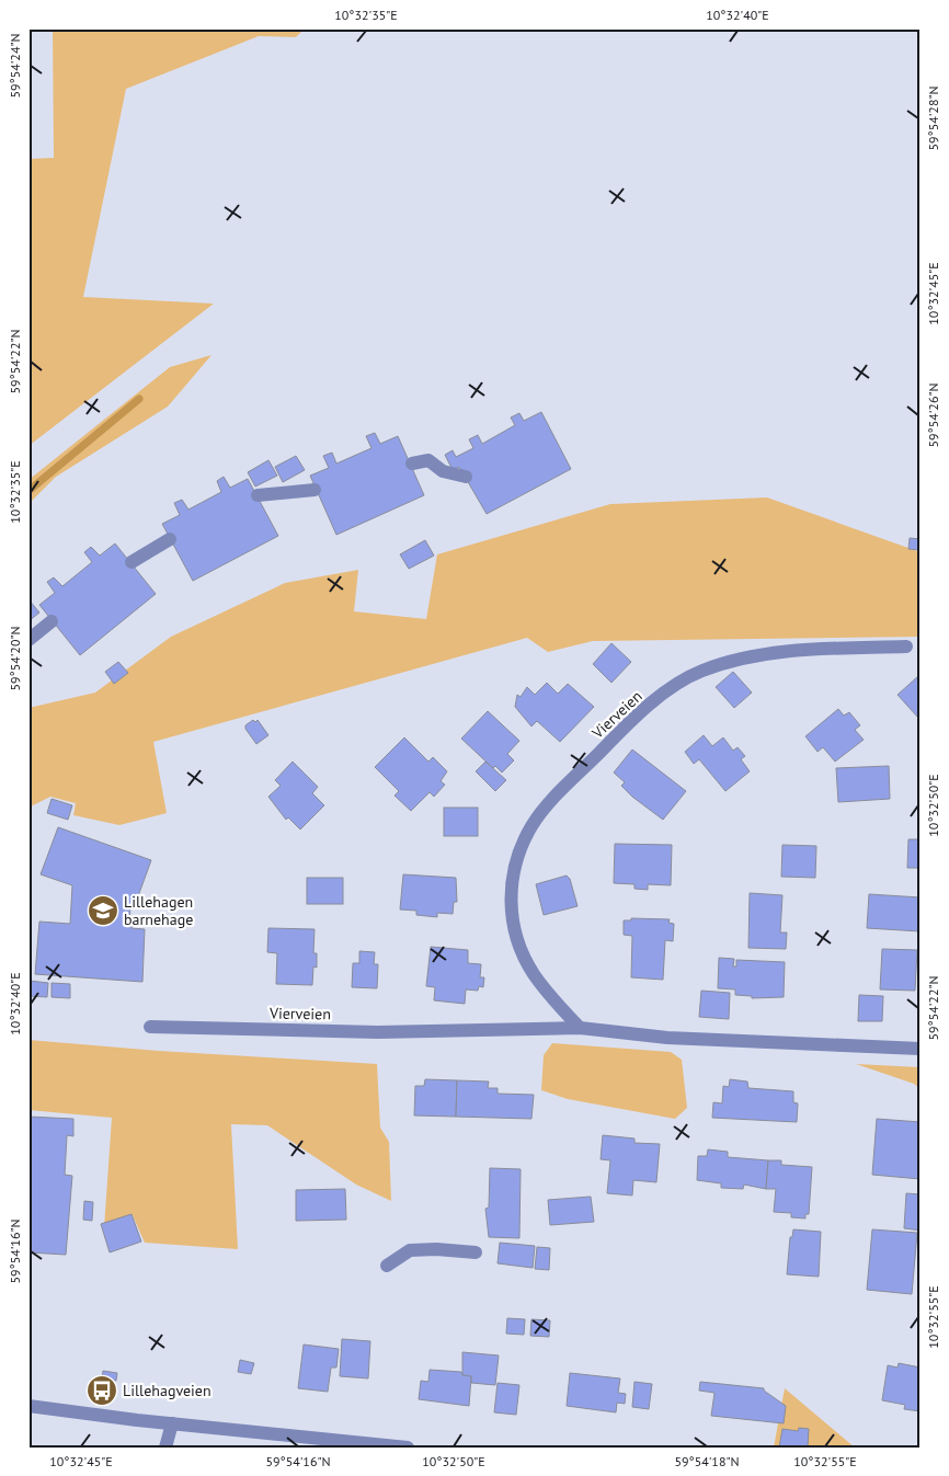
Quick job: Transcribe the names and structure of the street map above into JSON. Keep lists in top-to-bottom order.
{
  "streets": {
    "street": ["Vierveien"]
  },
  "places": {
    "school or university": ["Lillehagen barnehage"],
    "bus stop": ["Lillehagveien"]
  },
  "coordinates": [
    "10°32'35\"E",
    "10°32'40\"E",
    "59°54'24\"N",
    "59°54'28\"N",
    "10°32'45\"E",
    "59°54'22\"N",
    "59°54'26\"N",
    "59°54'20\"N",
    "10°32'50\"E",
    "59°54'16\"N",
    "10°32'55\"E",
    "59°54'18\"N"
  ]
}
